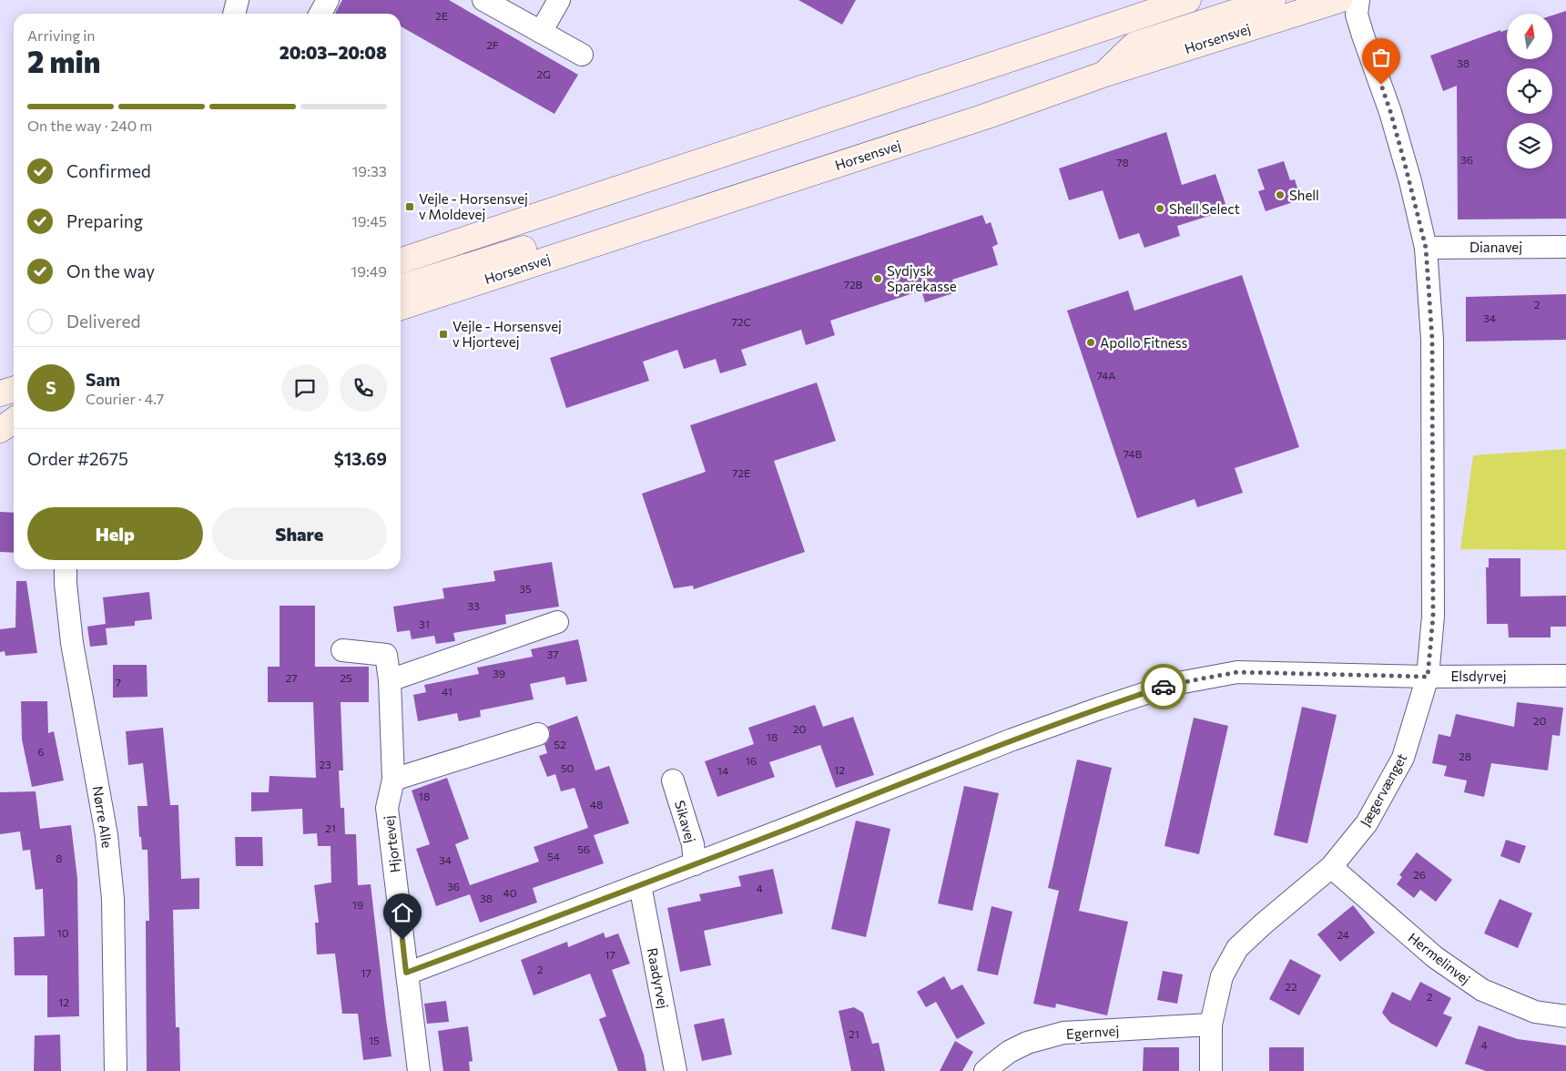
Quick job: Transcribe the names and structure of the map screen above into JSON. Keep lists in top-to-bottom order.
{
  "streets": {
    "main road": ["Horsensvej"],
    "street": [
      "Dianavej",
      "Elsdyrvej",
      "Jægervænget",
      "Nørre Alle",
      "Sikavej",
      "Hjortevej",
      "Hermelinvej",
      "Raadyrvej",
      "Egernvej"
    ]
  },
  "crossings": [
    ["Dianavej", "Jægervænget"],
    ["Elsdyrvej", "Jægervænget"],
    ["Elsdyrvej", "Sikavej"],
    ["Elsdyrvej", "Hjortevej"],
    ["Elsdyrvej", "Raadyrvej"],
    ["Jægervænget", "Hermelinvej"],
    ["Jægervænget", "Egernvej"]
  ],
  "places": {
    "other": [
      "Shell",
      "Shell Select",
      "Sydjysk Sparekasse",
      "Apollo Fitness"
    ],
    "transit": ["Vejle - Horsensvej v Moldevej", "Vejle - Horsensvej v Hjortevej"]
  },
  "house_numbers": [
    "2E",
    "2F",
    "38",
    "2G",
    "36",
    "78",
    "72B",
    "2",
    "34",
    "72C",
    "74A",
    "74B",
    "72E",
    "35",
    "33",
    "31",
    "37",
    "39",
    "27",
    "25",
    "7",
    "41",
    "20",
    "20",
    "18",
    "52",
    "6",
    "28",
    "16",
    "23",
    "50",
    "12",
    "14",
    "18",
    "48",
    "21",
    "56",
    "54",
    "8",
    "34",
    "26",
    "36",
    "4",
    "40",
    "38",
    "19",
    "10",
    "24",
    "17",
    "2",
    "17",
    "22",
    "2",
    "12",
    "21",
    "15",
    "4"
  ],
  "north": "top",
  "page": {
    "heading": ["2 min", "Arriving in", "20:03–20:08"],
    "panel": [
      "Sam",
      "Courier · 4.7",
      "Order #2675",
      "$13.69"
    ],
    "bar": "On the way · 240 m",
    "list": [
      ["Confirmed", "19:33"],
      ["Preparing", "19:45"],
      ["On the way", "19:49"],
      "Delivered"
    ],
    "round": "S",
    "buttons": ["Help", "Share"]
  }
}
